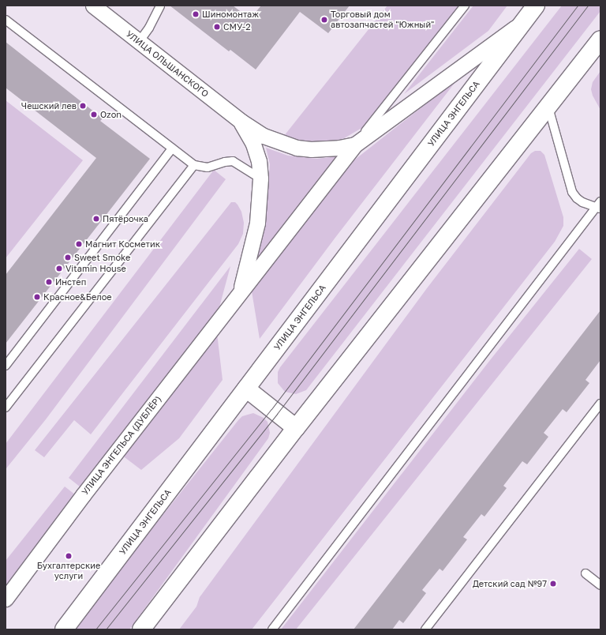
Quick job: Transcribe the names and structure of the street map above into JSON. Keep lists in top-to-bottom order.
{
  "streets": {
    "main road": ["УЛИЦА ЭНГЕЛЬСА"],
    "street": ["УЛИЦА ОЛЬШАНСКОГО", "УЛИЦА ЭНГЕЛЬСА (ДУБЛЁР)"]
  },
  "crossings": [
    ["УЛИЦА ОЛЬШАНСКОГО", "УЛИЦА ЭНГЕЛЬСА (ДУБЛЁР)"]
  ],
  "places": [
    "Шиномонтаж",
    "Торговый дом автозапчастей \"Южный\"",
    "СМУ-2",
    "Чешский лев",
    "Ozon",
    "Пятёрочка",
    "Магнит Косметик",
    "Sweet Smoke",
    "Vitamin House",
    "Инстеп",
    "Красное&Белое",
    "Бухгалтерские услуги",
    "Детский сад №97"
  ]
}
